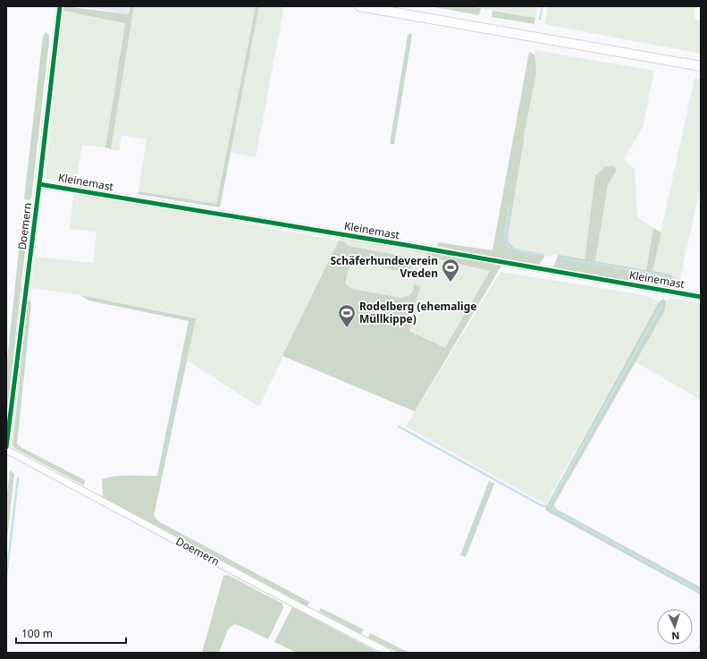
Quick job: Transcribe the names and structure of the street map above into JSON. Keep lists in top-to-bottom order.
{
  "streets": {
    "street": ["Kleinemast", "Doemern"]
  },
  "crossings": [
    ["Kleinemast", "Doemern"]
  ],
  "places": {
    "sports": ["Schäferhundeverein Vreden", "Rodelberg (ehemalige Müllkippe)"]
  },
  "scale_bar": "100 m",
  "north": "bottom"
}
